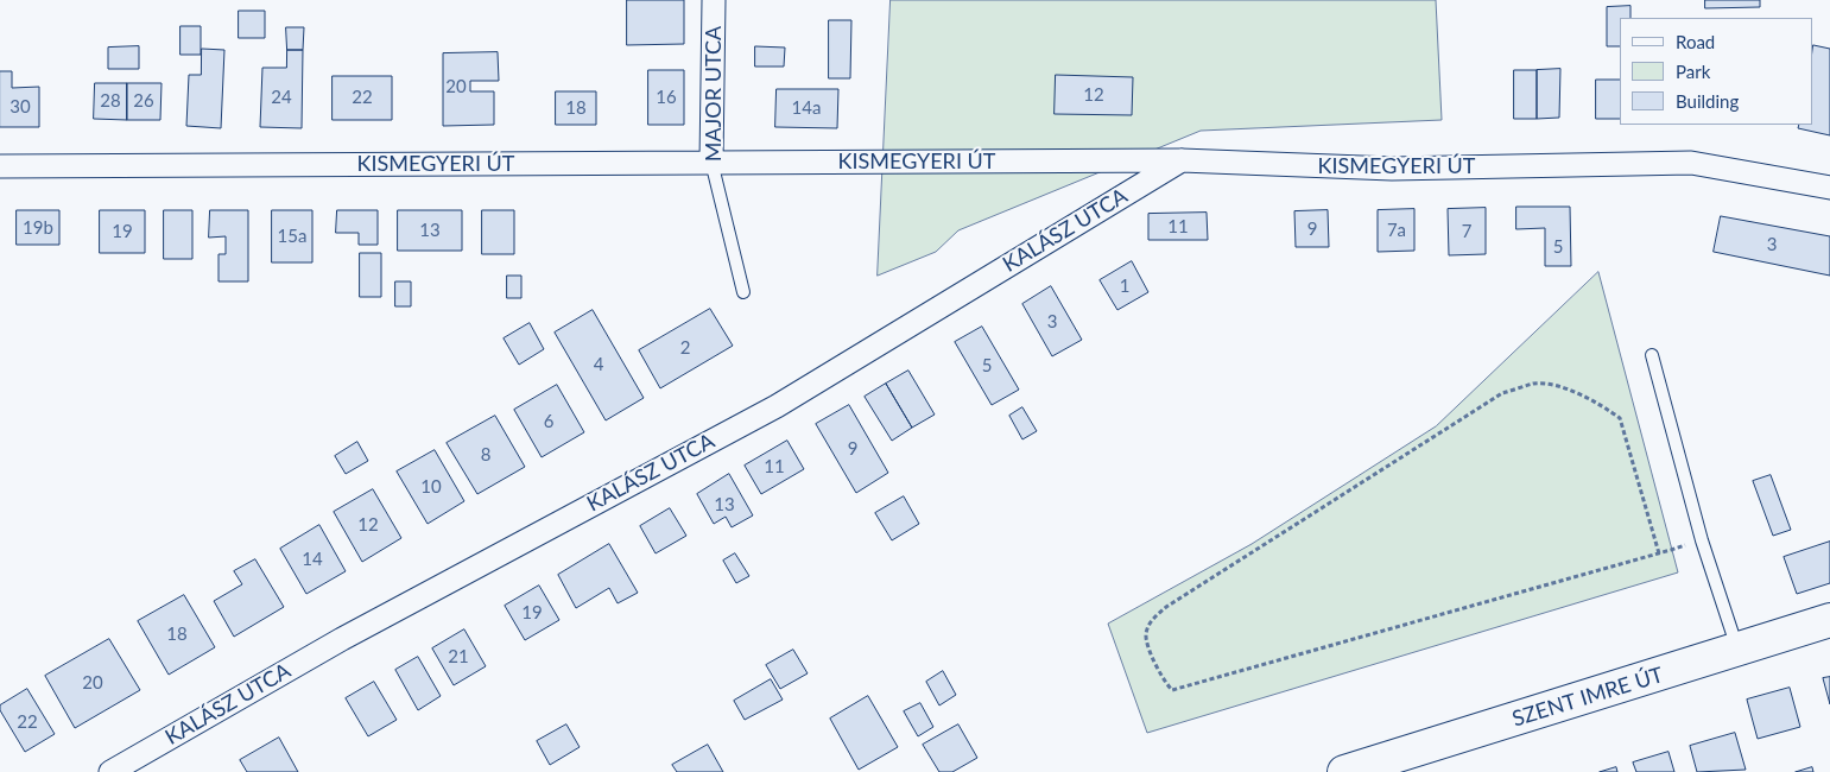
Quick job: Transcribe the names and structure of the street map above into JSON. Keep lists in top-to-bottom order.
{
  "streets": {
    "main road": ["SZENT IMRE ÚT"],
    "street": ["MAJOR UTCA", "KISMEGYERI ÚT", "KALÁSZ UTCA"]
  },
  "crossings": [
    ["MAJOR UTCA", "KISMEGYERI ÚT"],
    ["KISMEGYERI ÚT", "KALÁSZ UTCA"]
  ],
  "house_numbers": [
    "20",
    "12",
    "24",
    "22",
    "16",
    "28",
    "26",
    "30",
    "18",
    "14a",
    "11",
    "19b",
    "9",
    "13",
    "7a",
    "19",
    "7",
    "15a",
    "3",
    "5",
    "1",
    "3",
    "2",
    "4",
    "5",
    "6",
    "9",
    "8",
    "11",
    "10",
    "13",
    "12",
    "14",
    "19",
    "18",
    "21",
    "20",
    "22"
  ],
  "legend": ["Road", "Park", "Building"]
}
